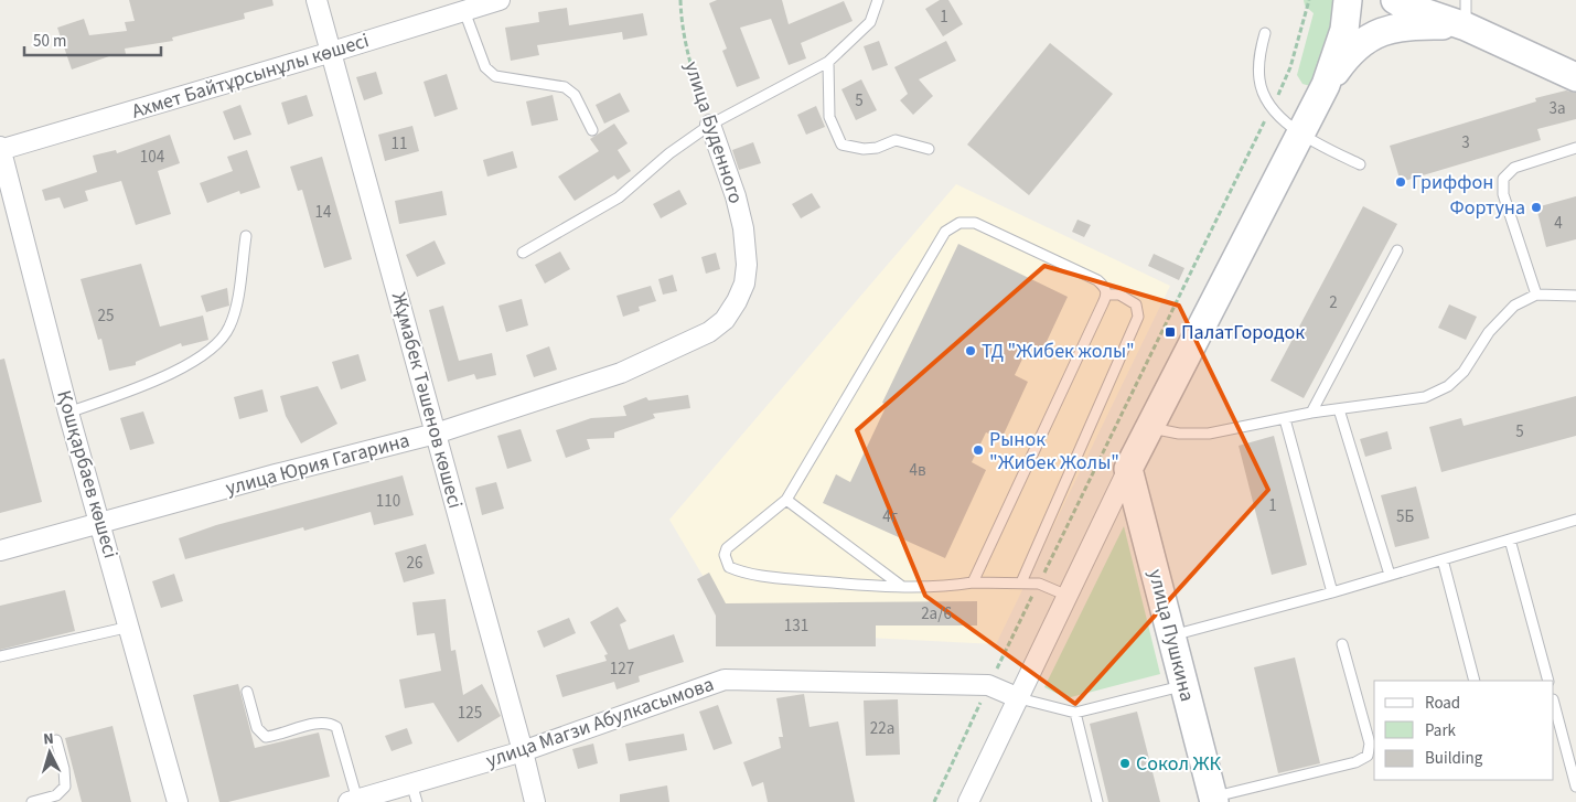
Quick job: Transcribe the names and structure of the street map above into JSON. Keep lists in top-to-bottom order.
{
  "streets": {
    "street": [
      "Ахмет Байтұрсынұлы көшесі",
      "улица Буденного",
      "Жұмабек Тәшенов көшесі",
      "улица Юрия Гагарина",
      "Қошқарбаев көшесі",
      "улица Пушкина",
      "улица Магзи Абулкасымова"
    ]
  },
  "crossings": [
    ["Ахмет Байтұрсынұлы көшесі", "Жұмабек Тәшенов көшесі"],
    ["Ахмет Байтұрсынұлы көшесі", "Қошқарбаев көшесі"],
    ["улица Буденного", "улица Юрия Гагарина"],
    ["Жұмабек Тәшенов көшесі", "улица Юрия Гагарина"],
    ["Жұмабек Тәшенов көшесі", "улица Магзи Абулкасымова"],
    ["улица Юрия Гагарина", "Қошқарбаев көшесі"]
  ],
  "places": {
    "other": [
      "Гриффон",
      "Фортуна",
      "ТД \"Жибек жолы\"",
      "Рынок \"Жибек Жолы\"",
      "Сокол ЖК"
    ],
    "transit": ["ПалатГородок"]
  },
  "house_numbers": [
    "1",
    "5",
    "3а",
    "3",
    "11",
    "104",
    "14",
    "4",
    "2",
    "25",
    "5",
    "4в",
    "110",
    "1",
    "4г",
    "5Б",
    "26",
    "2а/6",
    "131",
    "127",
    "125",
    "22а"
  ],
  "legend": ["Road", "Park", "Building"],
  "scale_bar": "50 m",
  "north": "top"
}
